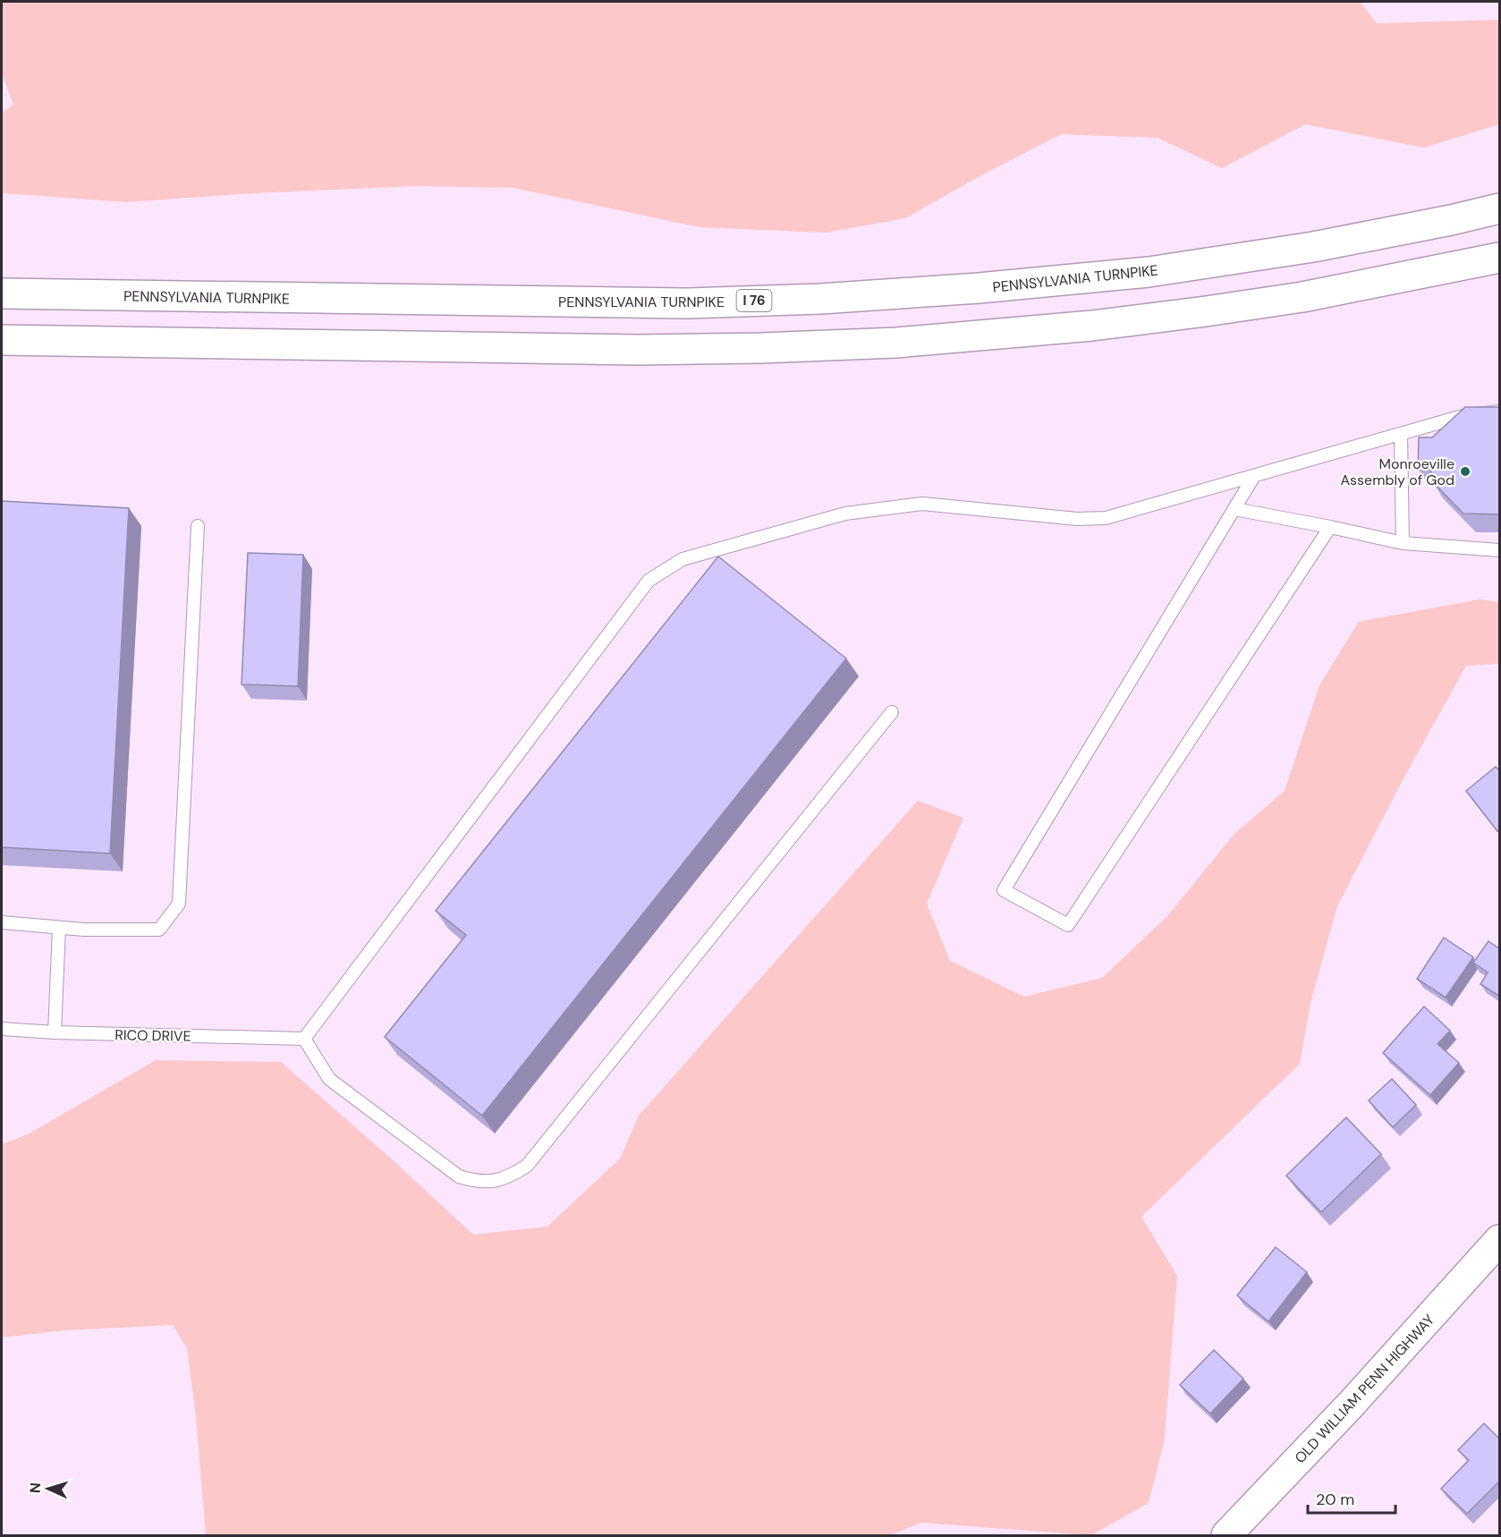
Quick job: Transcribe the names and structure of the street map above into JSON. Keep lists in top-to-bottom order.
{
  "streets": {
    "main road": ["PENNSYLVANIA TURNPIKE", "I 76", "OLD WILLIAM PENN HIGHWAY"],
    "lane": ["RICO DRIVE"]
  },
  "places": ["Monroeville Assembly of God"],
  "scale_bar": "20 m",
  "north": "left"
}
